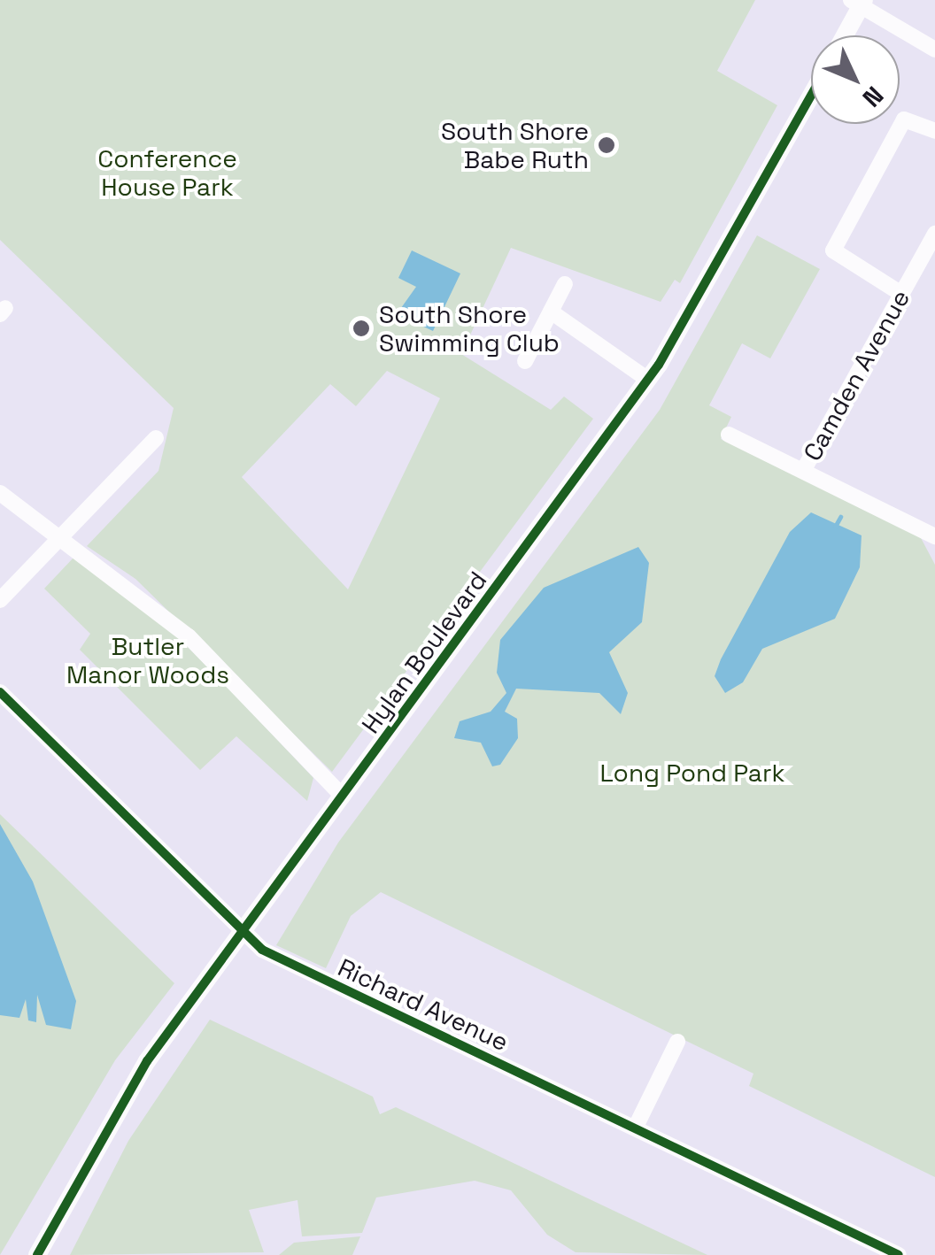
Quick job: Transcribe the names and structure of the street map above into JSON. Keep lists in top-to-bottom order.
{
  "streets": {
    "main road": ["Hylan Boulevard"],
    "street": ["Camden Avenue", "Richard Avenue"]
  },
  "crossings": [
    ["Hylan Boulevard", "Richard Avenue"]
  ],
  "parks": ["Conference House Park", "Butler Manor Woods", "Long Pond Park"],
  "places": ["South Shore Babe Ruth", "South Shore Swimming Club"],
  "north": "bottom right"
}
